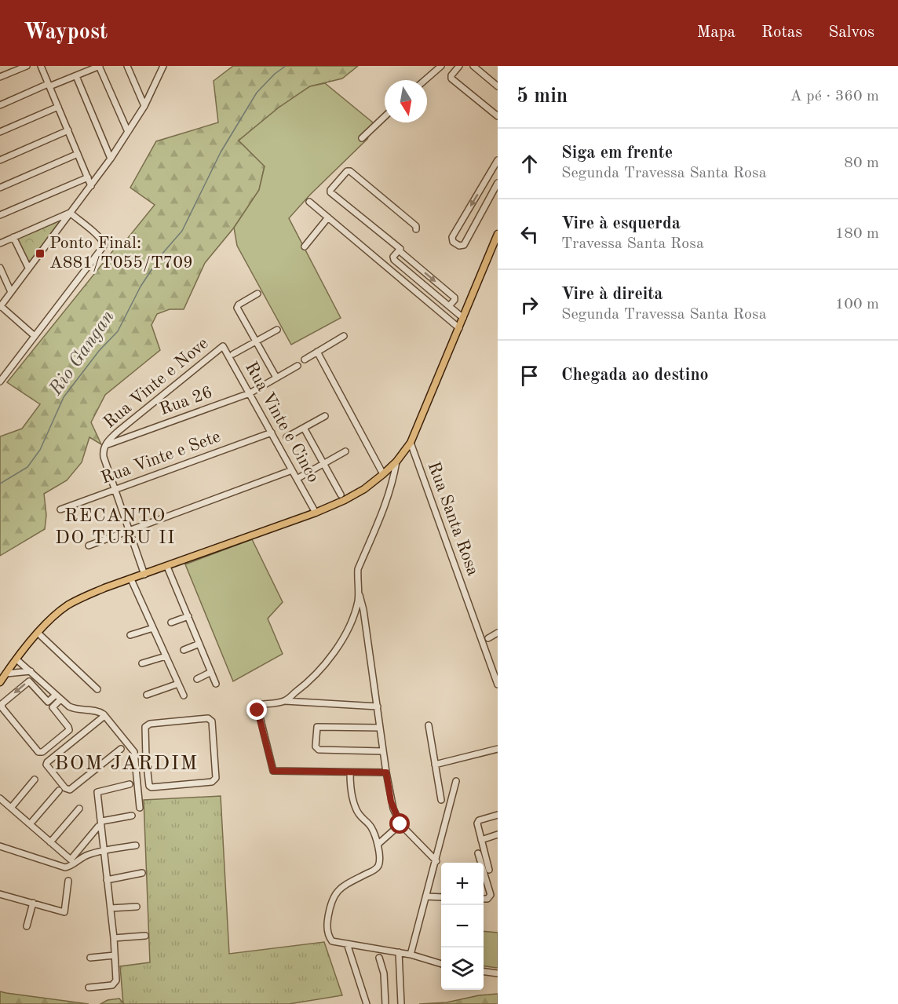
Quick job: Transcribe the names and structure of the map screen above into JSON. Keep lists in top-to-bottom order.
{
  "streets": {
    "street": [
      "Rua Vinte e Nove",
      "Rua 26",
      "Rua Vinte e Cinco",
      "Rua Vinte e Sete",
      "Rua Santa Rosa"
    ]
  },
  "crossings": [
    ["Rua Vinte e Nove", "Rua 26"],
    ["Rua Vinte e Nove", "Rua Vinte e Cinco"],
    ["Rua Vinte e Nove", "Rua Vinte e Sete"],
    ["Rua 26", "Rua Vinte e Cinco"],
    ["Rua Vinte e Cinco", "Rua Vinte e Sete"]
  ],
  "districts": ["RECANTO DO TURU II", "BOM JARDIM"],
  "water": ["Rio Gangan"],
  "places": {
    "transit": ["Ponto Final: A881/T055/T709"]
  },
  "north": "bottom",
  "page": {
    "header": "Waypost",
    "nav": ["Mapa", "Rotas", "Salvos"],
    "heading": ["5 min", "A pé · 360 m"],
    "list": [
      ["Siga em frente", "Segunda Travessa Santa Rosa", "80 m"],
      ["Vire à esquerda", "Travessa Santa Rosa", "180 m"],
      ["Vire à direita", "Segunda Travessa Santa Rosa", "100 m"],
      "Chegada ao destino"
    ],
    "map_buttons": ["+", "−"]
  }
}
